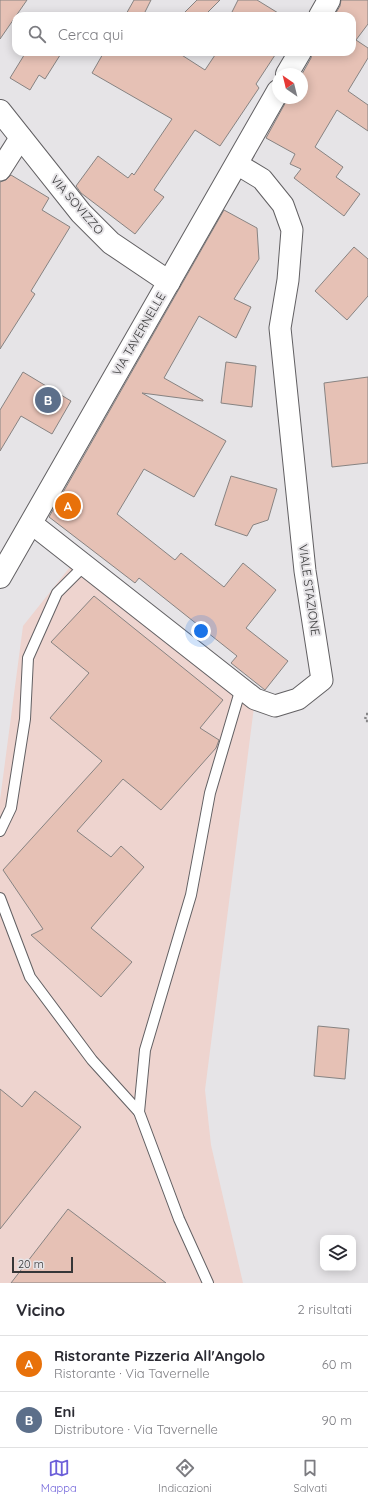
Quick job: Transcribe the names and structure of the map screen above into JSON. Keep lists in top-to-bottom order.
{
  "streets": {
    "main road": ["VIA SOVIZZO", "VIA TAVERNELLE"],
    "street": ["VIALE STAZIONE"]
  },
  "crossings": [
    ["VIA SOVIZZO", "VIA TAVERNELLE"],
    ["VIA TAVERNELLE", "VIALE STAZIONE"]
  ],
  "scale_bar": "20 m",
  "north": "top left",
  "page": {
    "search": "Cerca qui",
    "pins": ["B", "A"],
    "scale": "20 m",
    "heading": ["Vicino", "2 risultati"],
    "list": [
      {
        "mark": "A",
        "name": "Ristorante Pizzeria All'Angolo",
        "note": "Ristorante · Via Tavernelle",
        "value": "60 m"
      },
      {
        "mark": "B",
        "name": "Eni",
        "note": "Distributore · Via Tavernelle",
        "value": "90 m"
      }
    ],
    "nav": ["Mappa", "Indicazioni", "Salvati"]
  }
}
